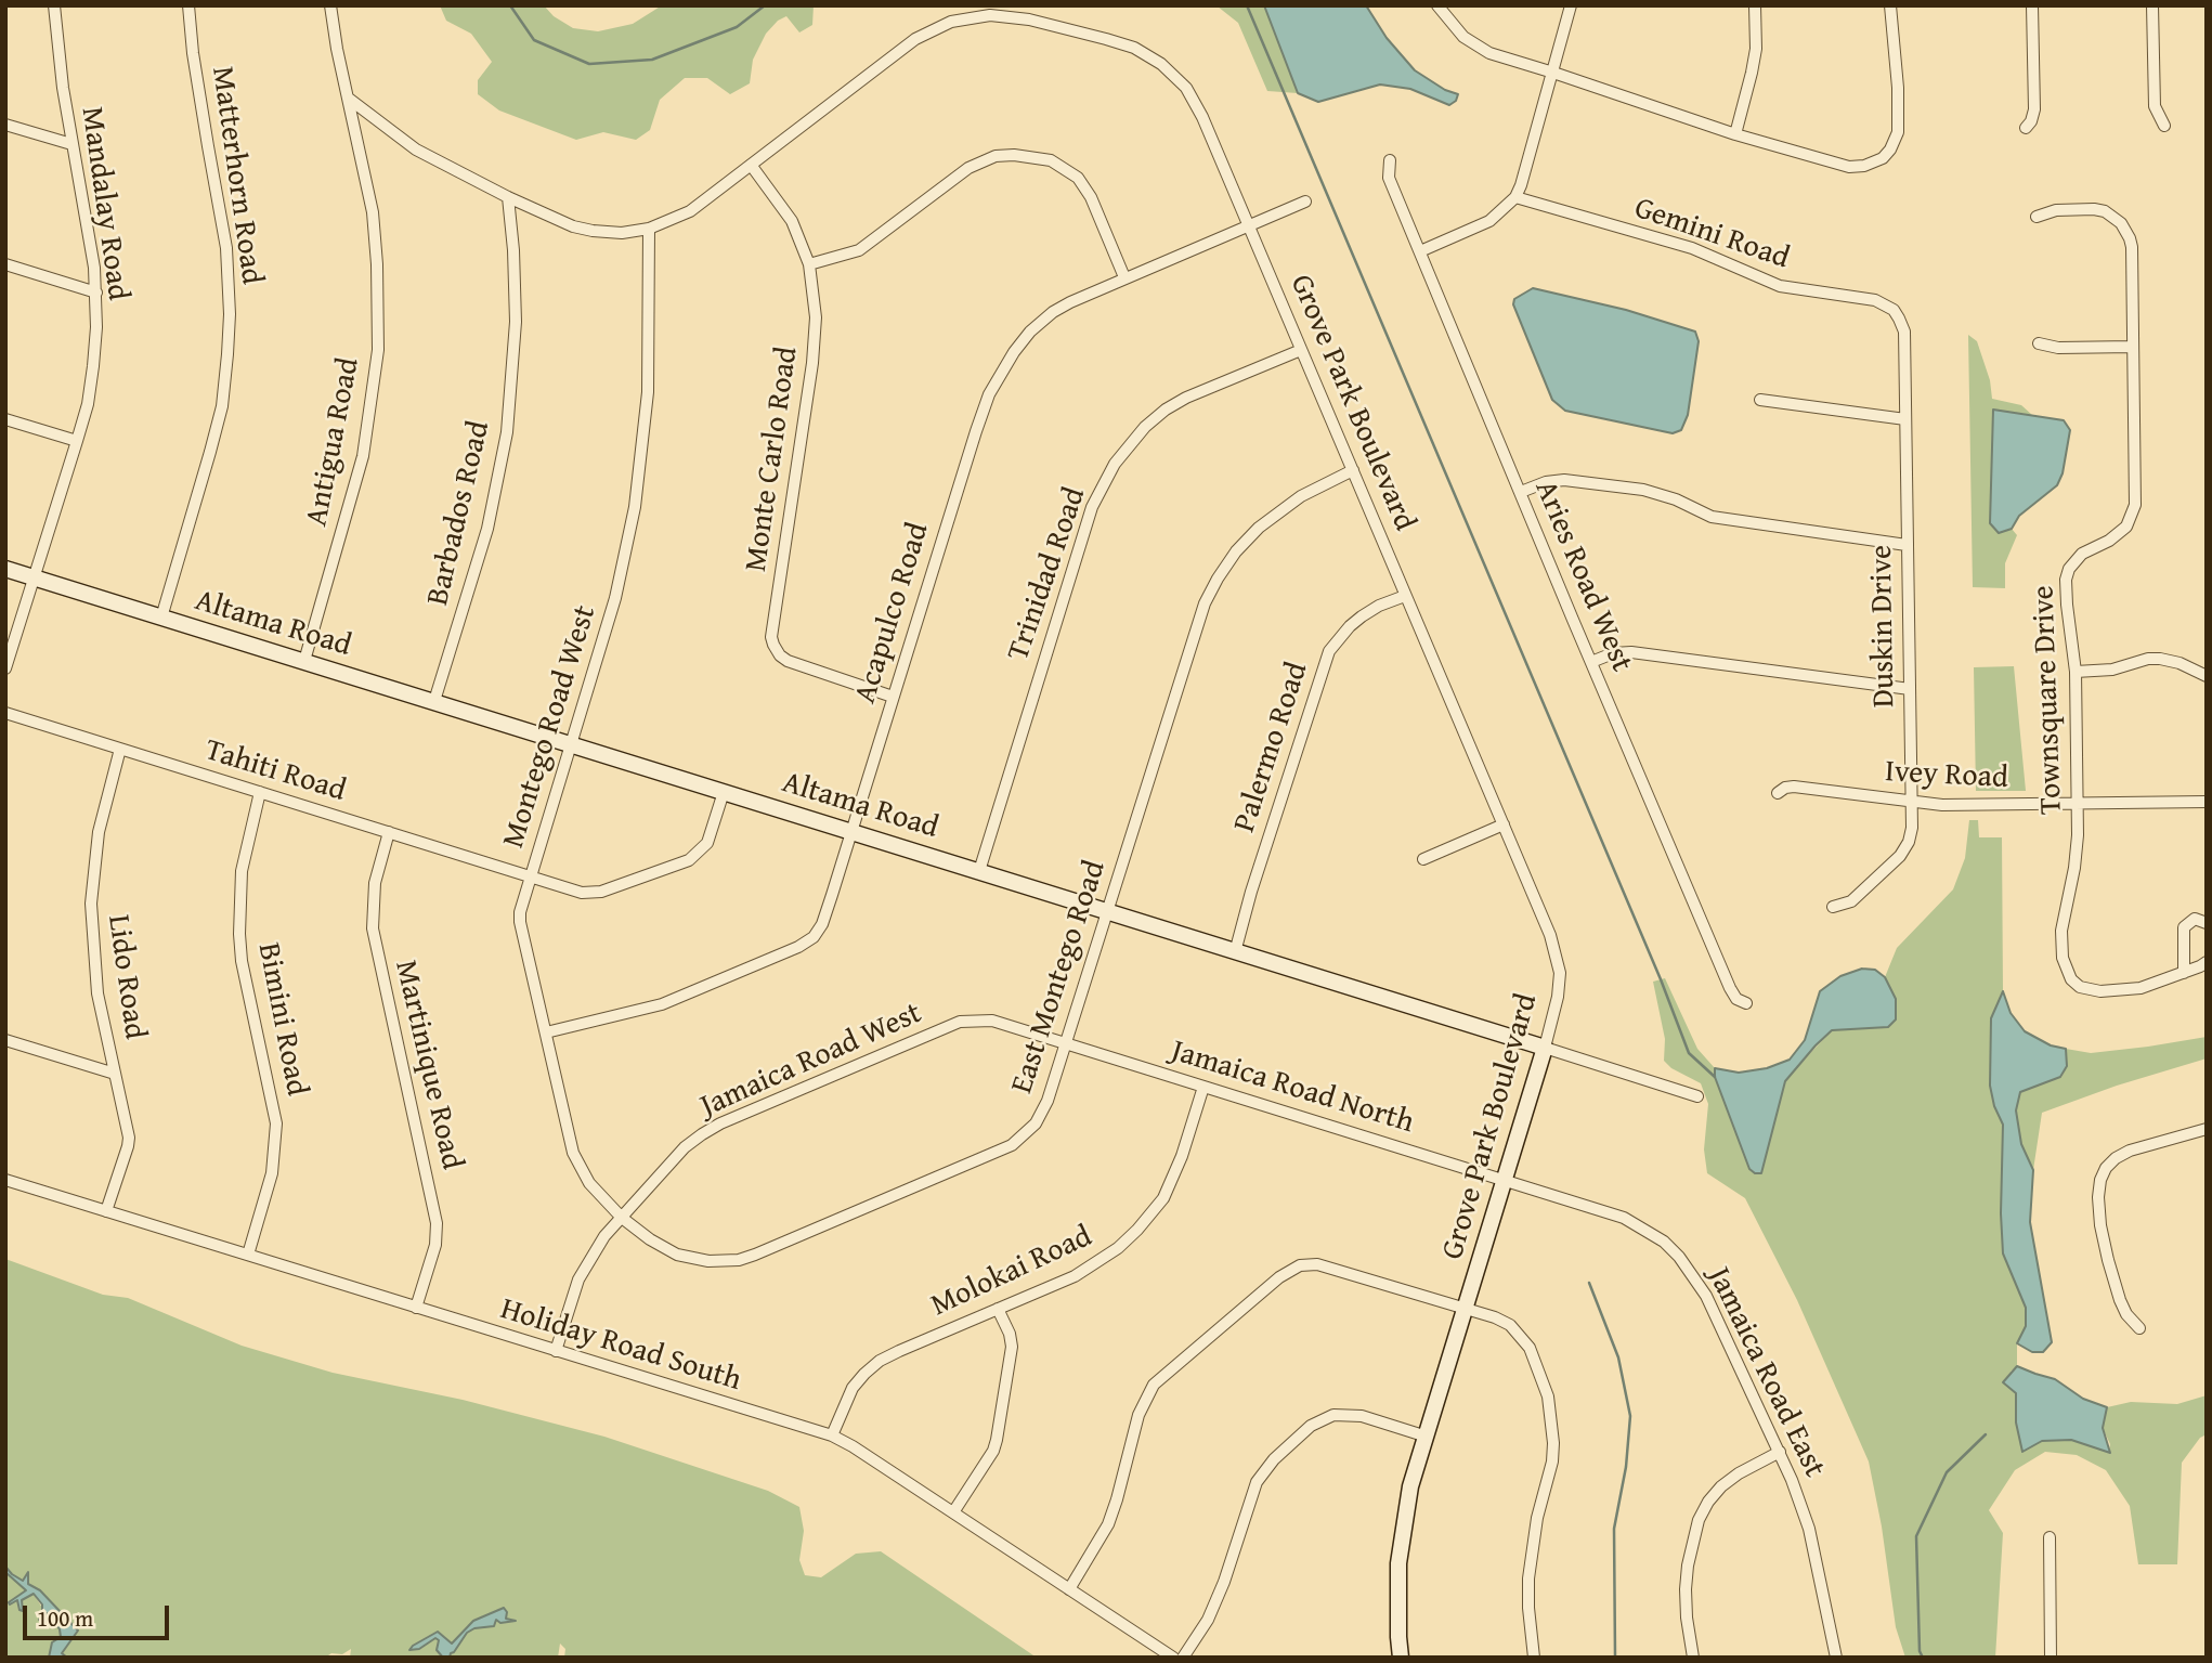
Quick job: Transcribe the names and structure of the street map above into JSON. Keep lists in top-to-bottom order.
{
  "streets": {
    "street": [
      "Matterhorn Road",
      "Mandalay Road",
      "Gemini Road",
      "Grove Park Boulevard",
      "Antigua Road",
      "Monte Carlo Road",
      "Barbados Road",
      "Trinidad Road",
      "Aries Road West",
      "Acapulco Road",
      "Altama Road",
      "Duskin Drive",
      "Townsquare Drive",
      "Montego Road West",
      "Palermo Road",
      "Tahiti Road",
      "Ivey Road",
      "Lido Road",
      "East Montego Road",
      "Bimini Road",
      "Jamaica Road West",
      "Martinique Road",
      "Jamaica Road North",
      "Molokai Road",
      "Holiday Road South",
      "Jamaica Road East"
    ]
  },
  "crossings": [
    ["Matterhorn Road", "Altama Road"],
    ["Mandalay Road", "Altama Road"],
    ["Gemini Road", "Duskin Drive"],
    ["Grove Park Boulevard", "Antigua Road"],
    ["Grove Park Boulevard", "Monte Carlo Road"],
    ["Grove Park Boulevard", "Barbados Road"],
    ["Grove Park Boulevard", "Trinidad Road"],
    ["Grove Park Boulevard", "Acapulco Road"],
    ["Grove Park Boulevard", "Altama Road"],
    ["Grove Park Boulevard", "Montego Road West"],
    ["Grove Park Boulevard", "Palermo Road"],
    ["Grove Park Boulevard", "East Montego Road"],
    ["Grove Park Boulevard", "Jamaica Road North"],
    ["Grove Park Boulevard", "Jamaica Road East"],
    ["Antigua Road", "Altama Road"],
    ["Monte Carlo Road", "Acapulco Road"],
    ["Barbados Road", "Altama Road"],
    ["Trinidad Road", "Altama Road"],
    ["Acapulco Road", "Altama Road"],
    ["Acapulco Road", "Montego Road West"],
    ["Altama Road", "Montego Road West"],
    ["Altama Road", "Palermo Road"],
    ["Altama Road", "Tahiti Road"],
    ["Altama Road", "East Montego Road"],
    ["Duskin Drive", "Ivey Road"],
    ["Townsquare Drive", "Ivey Road"],
    ["Montego Road West", "Tahiti Road"],
    ["Montego Road West", "East Montego Road"],
    ["Montego Road West", "Jamaica Road West"],
    ["Tahiti Road", "Lido Road"],
    ["Tahiti Road", "Bimini Road"],
    ["Tahiti Road", "Martinique Road"],
    ["Lido Road", "Holiday Road South"],
    ["East Montego Road", "Jamaica Road West"],
    ["East Montego Road", "Jamaica Road North"],
    ["Bimini Road", "Holiday Road South"],
    ["Jamaica Road West", "Jamaica Road North"],
    ["Jamaica Road West", "Holiday Road South"],
    ["Martinique Road", "Holiday Road South"],
    ["Jamaica Road North", "Molokai Road"],
    ["Jamaica Road North", "Jamaica Road East"],
    ["Molokai Road", "Holiday Road South"]
  ],
  "scale_bar": "100 m"
}
